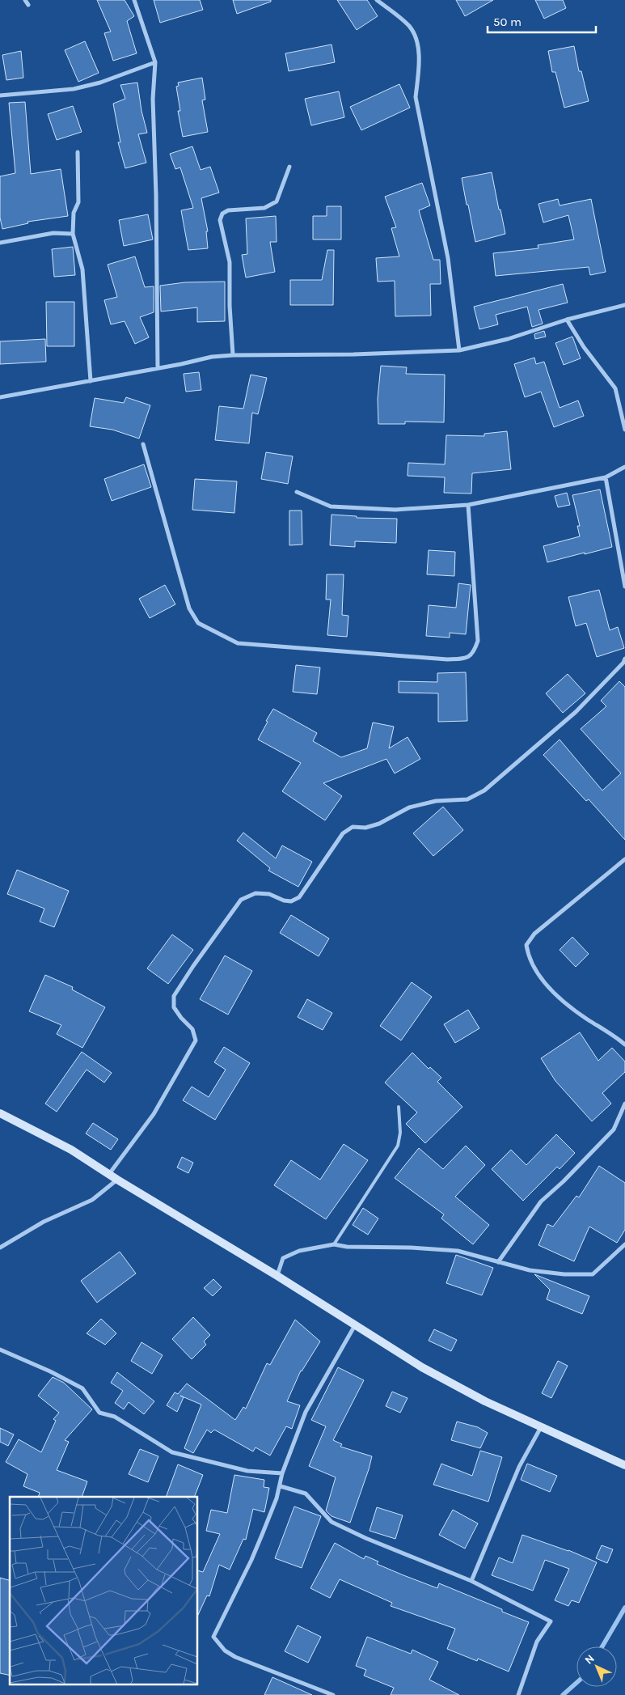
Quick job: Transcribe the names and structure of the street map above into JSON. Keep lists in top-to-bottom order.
{
  "scale_bar": "50 m",
  "north": "top left"
}
